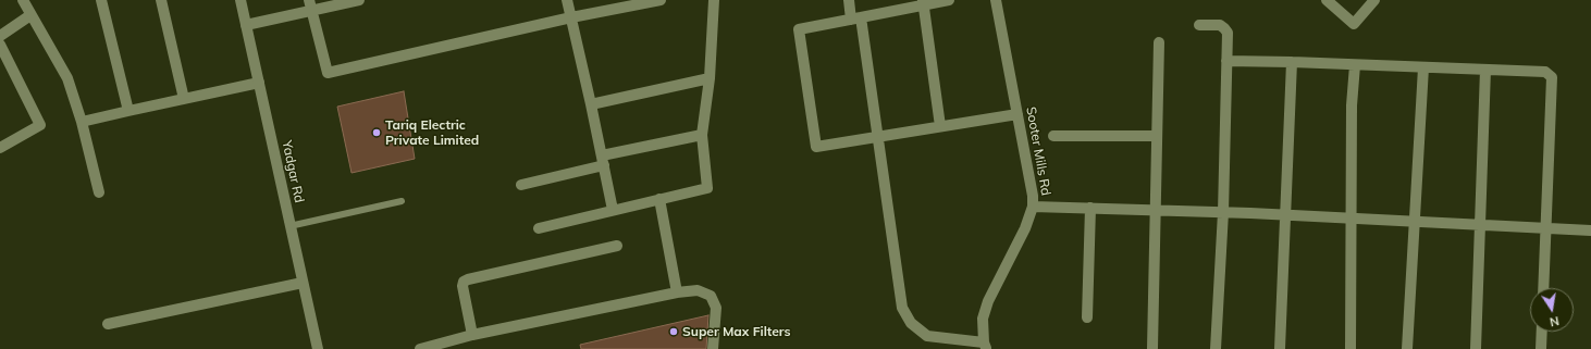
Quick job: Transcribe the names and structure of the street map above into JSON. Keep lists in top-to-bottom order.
{
  "streets": {
    "street": ["Sooter Mills Rd", "Yadgar Rd"]
  },
  "places": ["Tariq Electric Private Limited", "Super Max Filters"],
  "north": "bottom"
}
